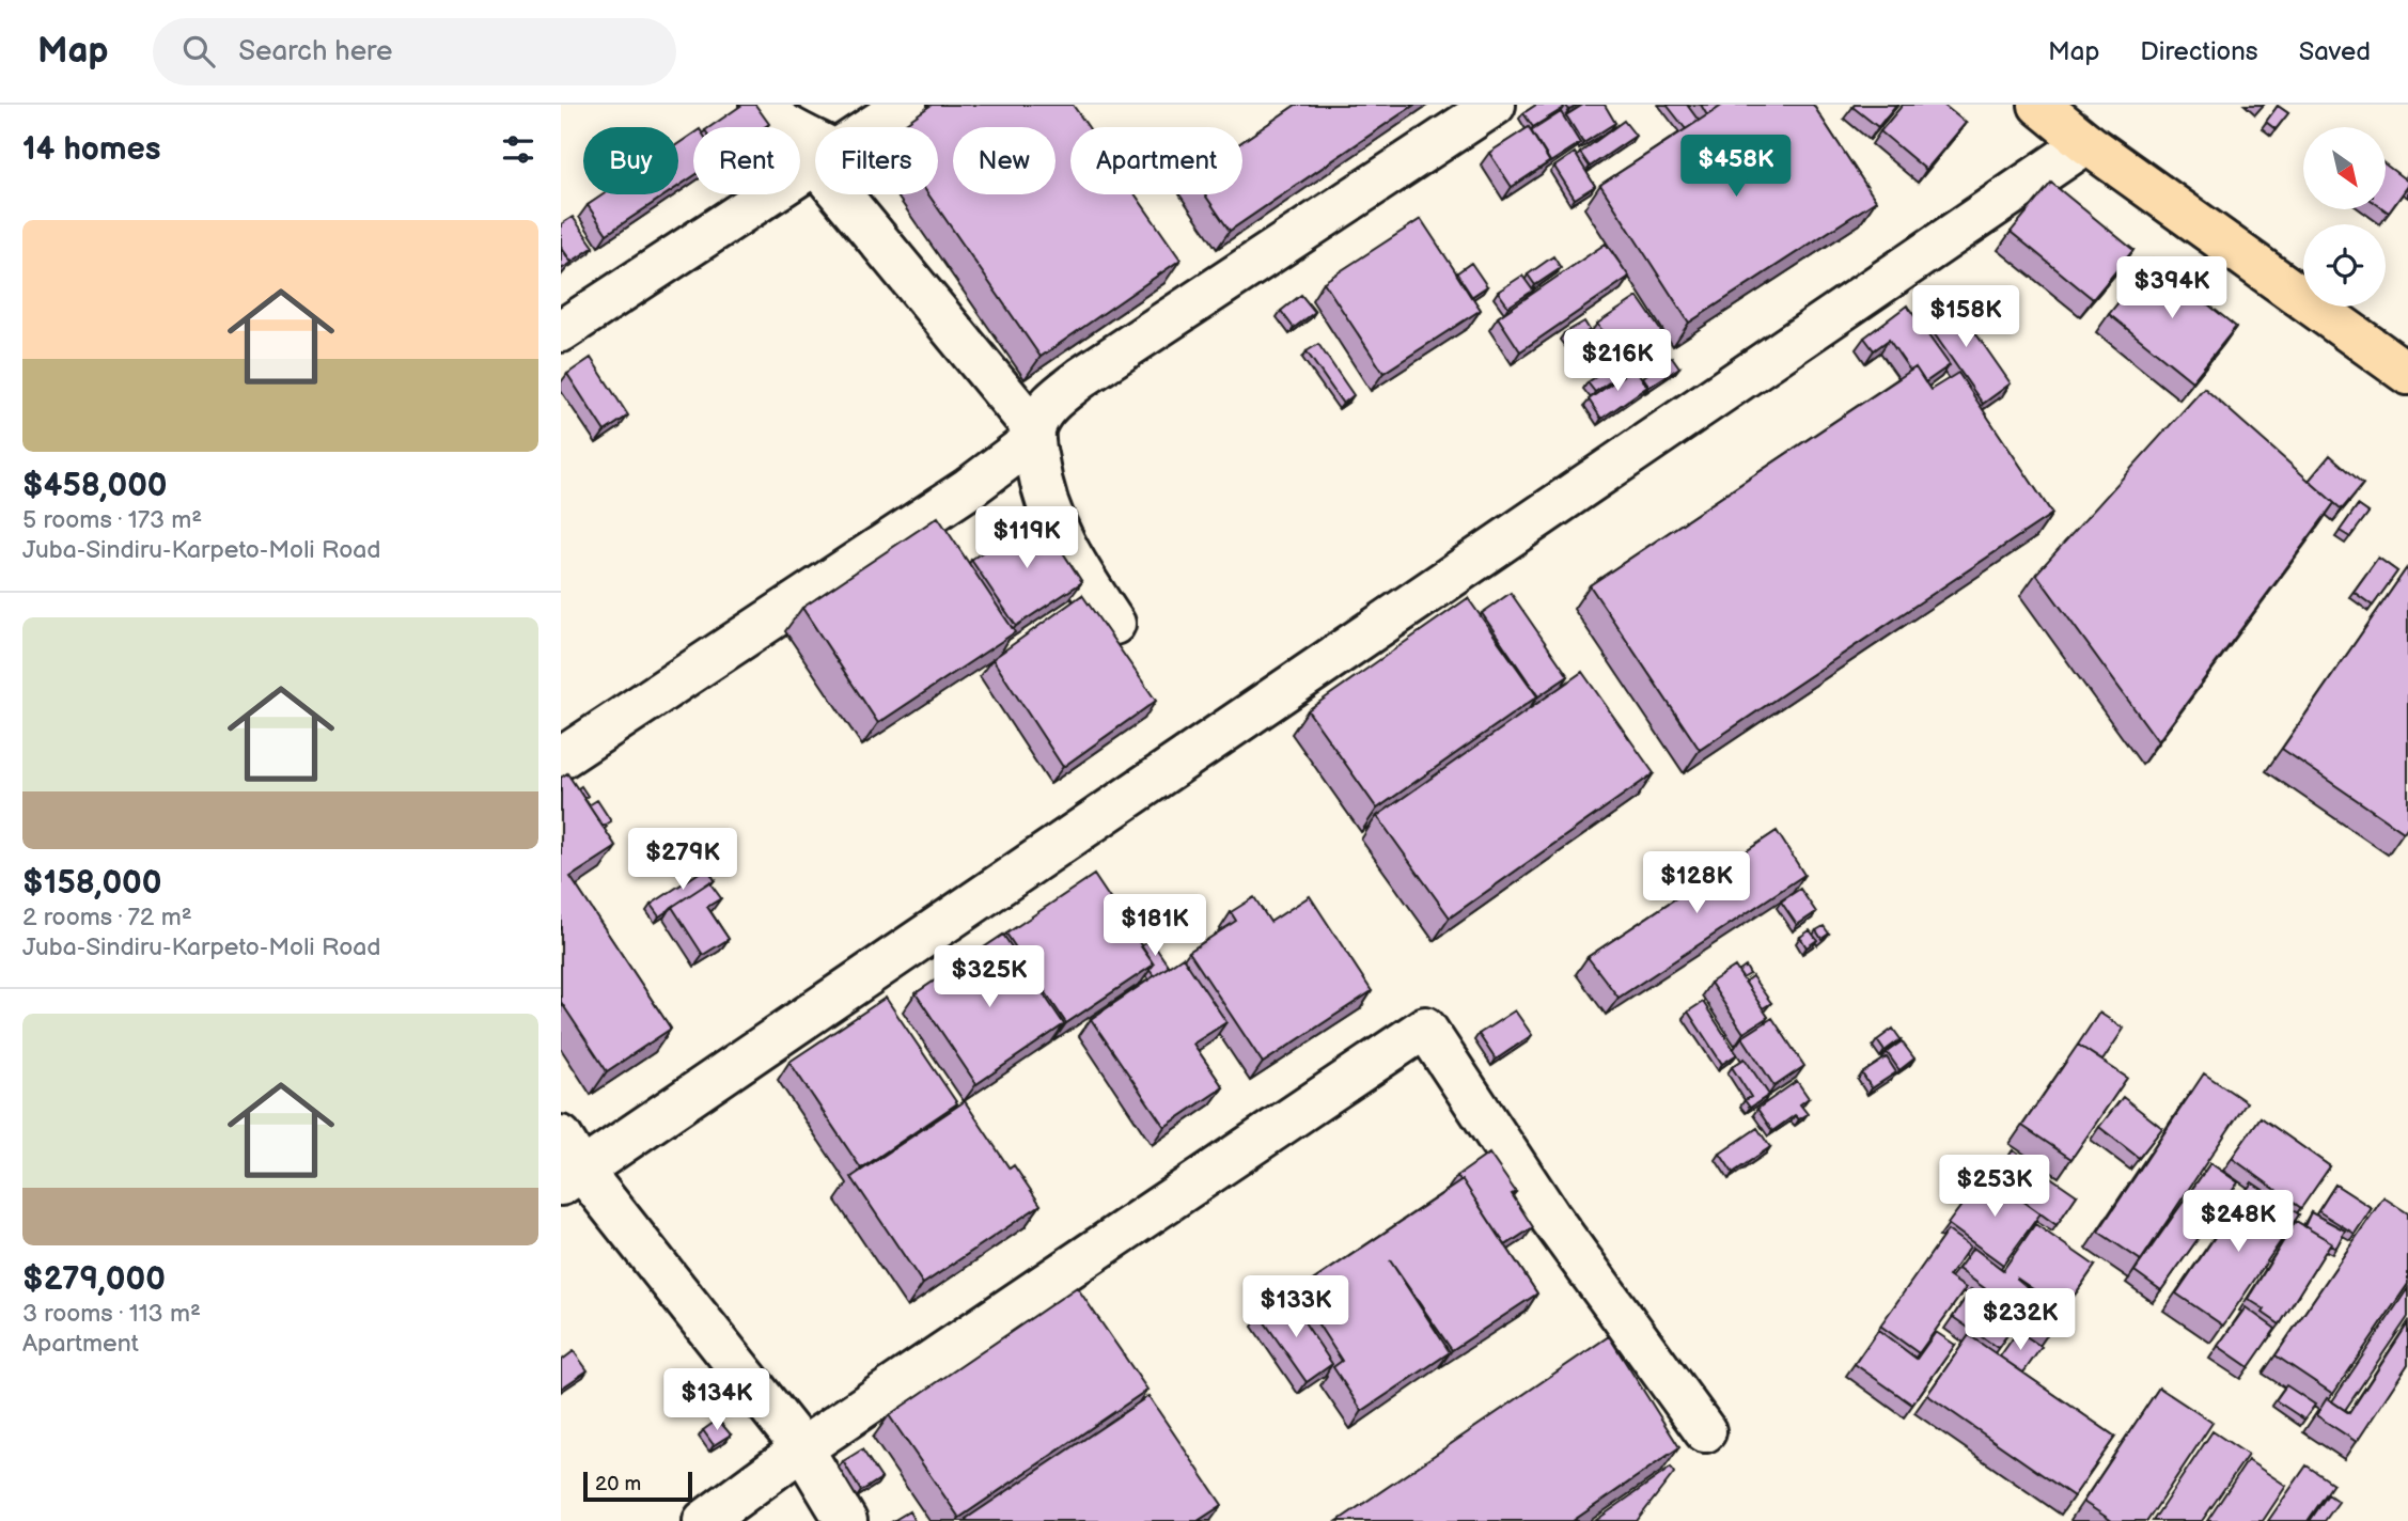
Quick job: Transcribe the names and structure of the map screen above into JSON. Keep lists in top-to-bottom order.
{
  "scale_bar": "20 m",
  "north": "bottom right",
  "page": {
    "header": "Map",
    "search": "Search here",
    "nav": ["Map", "Directions", "Saved"],
    "heading": "14 homes",
    "chip": [
      "Buy",
      "Rent",
      "Filters",
      "New",
      "Apartment"
    ],
    "price": [
      "$458K",
      "$394K",
      "$158K",
      "$216K",
      "$119K",
      "$279K",
      "$128K",
      "$181K",
      "$325K",
      "$253K",
      "$248K",
      "$133K",
      "$232K",
      "$134K"
    ],
    "list": [
      {
        "name": "$458,000",
        "note": "5 rooms · 173 m² · Juba-Sindiru-Karpeto-Moli Road"
      },
      {
        "name": "$158,000",
        "note": "2 rooms · 72 m² · Juba-Sindiru-Karpeto-Moli Road"
      },
      {
        "name": "$279,000",
        "note": "3 rooms · 113 m² · Apartment"
      }
    ],
    "scale": "20 m"
  }
}
